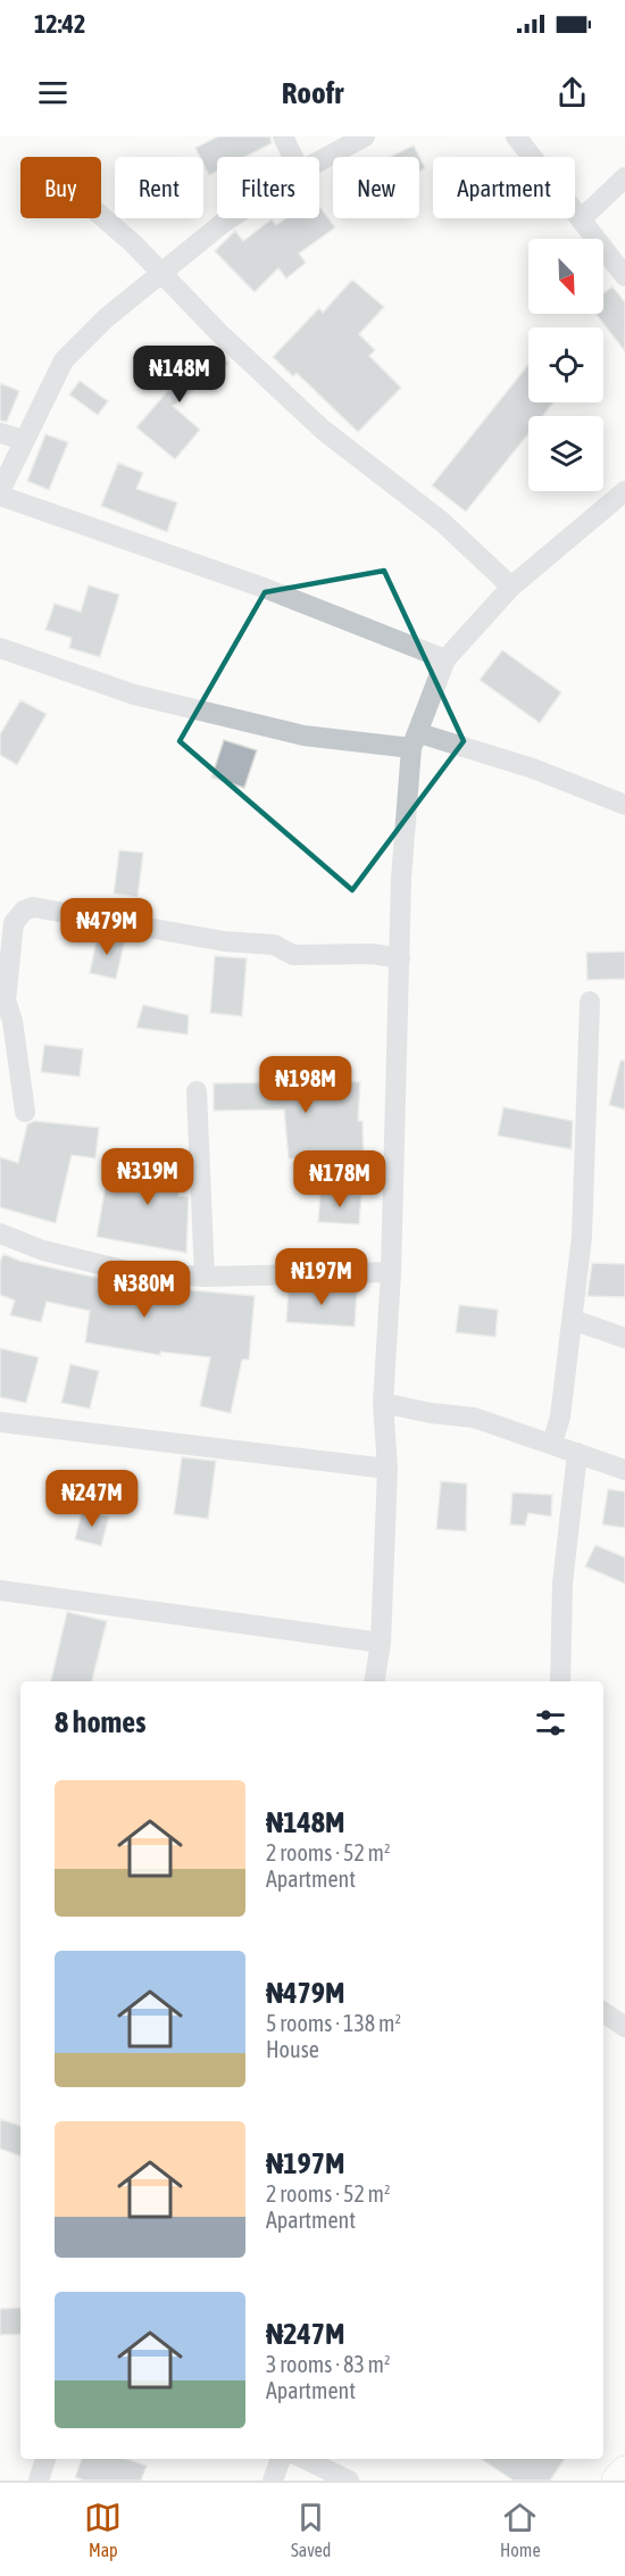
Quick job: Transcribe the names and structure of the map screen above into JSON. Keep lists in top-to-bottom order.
{
  "north": "bottom right",
  "page": {
    "status": "12:42",
    "header": "Roofr",
    "chip": [
      "Buy",
      "Rent",
      "Filters",
      "New",
      "Apartment"
    ],
    "price": [
      "₦148M",
      "₦479M",
      "₦198M",
      "₦319M",
      "₦178M",
      "₦197M",
      "₦380M",
      "₦247M"
    ],
    "heading": "8 homes",
    "list": [
      {
        "name": "₦148M",
        "note": "2 rooms · 52 m² · Apartment"
      },
      {
        "name": "₦479M",
        "note": "5 rooms · 138 m² · House"
      },
      {
        "name": "₦197M",
        "note": "2 rooms · 52 m² · Apartment"
      },
      {
        "name": "₦247M",
        "note": "3 rooms · 83 m² · Apartment"
      }
    ],
    "tabs": ["Map", "Saved", "Home"]
  }
}
